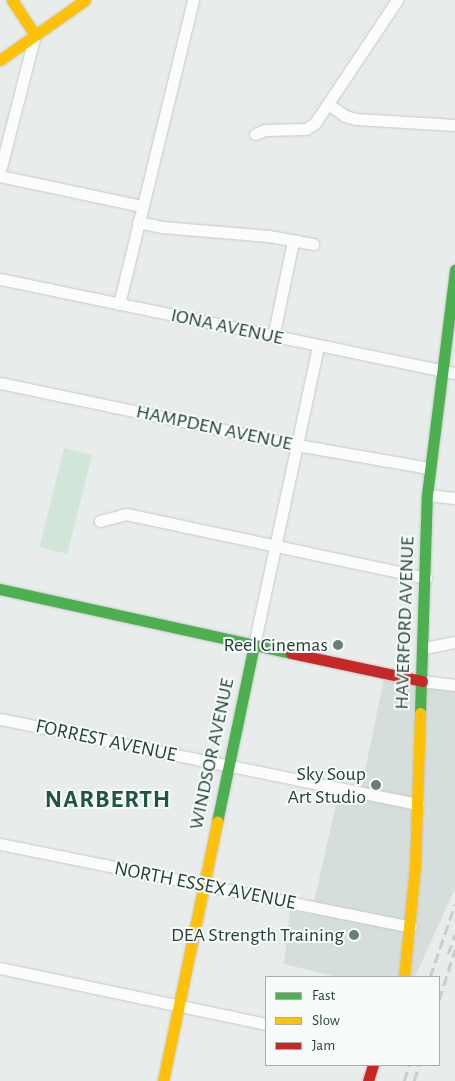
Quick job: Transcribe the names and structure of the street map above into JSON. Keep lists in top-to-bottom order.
{
  "streets": {
    "street": [
      "IONA AVENUE",
      "HAMPDEN AVENUE",
      "HAVERFORD AVENUE",
      "FORREST AVENUE",
      "WINDSOR AVENUE",
      "NORTH ESSEX AVENUE"
    ]
  },
  "crossings": [
    ["IONA AVENUE", "HAVERFORD AVENUE"],
    ["IONA AVENUE", "WINDSOR AVENUE"],
    ["HAMPDEN AVENUE", "HAVERFORD AVENUE"],
    ["HAMPDEN AVENUE", "WINDSOR AVENUE"],
    ["HAVERFORD AVENUE", "FORREST AVENUE"],
    ["HAVERFORD AVENUE", "NORTH ESSEX AVENUE"],
    ["FORREST AVENUE", "WINDSOR AVENUE"],
    ["WINDSOR AVENUE", "NORTH ESSEX AVENUE"]
  ],
  "districts": ["NARBERTH"],
  "places": ["Reel Cinemas", "Sky Soup Art Studio", "DEA Strength Training"],
  "legend": ["Fast", "Slow", "Jam"]
}
